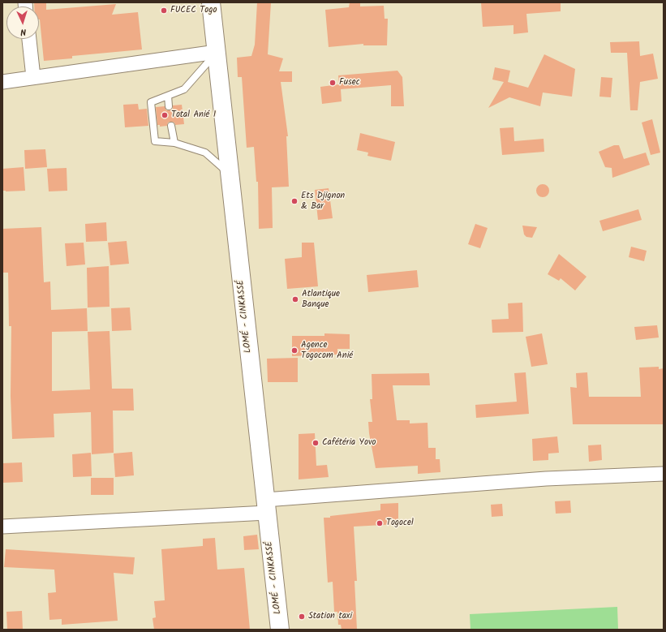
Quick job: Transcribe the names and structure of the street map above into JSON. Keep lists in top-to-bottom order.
{
  "streets": {
    "highway": ["LOMÉ - CINKASSÉ"]
  },
  "places": [
    "FUCEC Togo",
    "Fusec",
    "Total Anié 1",
    "Ets Djignon & Bar",
    "Atlantique Banque",
    "Agence Togocom Anié",
    "Cafétéria Yovo",
    "Togocel",
    "Station taxi"
  ],
  "north": "bottom"
}
